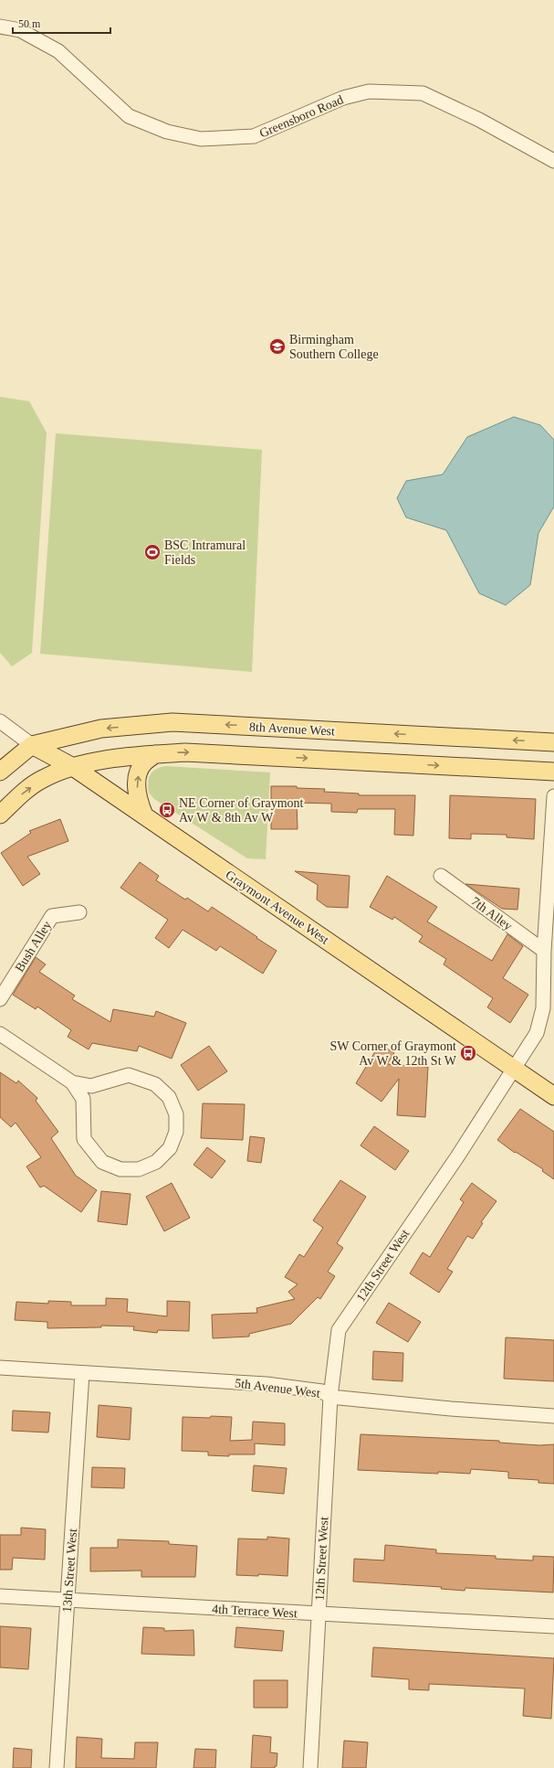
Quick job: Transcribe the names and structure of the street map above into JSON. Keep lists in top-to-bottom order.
{
  "streets": {
    "main road": ["8th Avenue West", "Graymont Avenue West"],
    "street": [
      "Greensboro Road",
      "7th Alley",
      "Bush Alley",
      "12th Street West",
      "5th Avenue West",
      "13th Street West",
      "4th Terrace West"
    ]
  },
  "crossings": [
    ["8th Avenue West", "Graymont Avenue West"],
    ["Graymont Avenue West", "12th Street West"],
    ["7th Alley", "12th Street West"],
    ["12th Street West", "5th Avenue West"],
    ["12th Street West", "4th Terrace West"],
    ["5th Avenue West", "13th Street West"],
    ["13th Street West", "4th Terrace West"]
  ],
  "places": {
    "school or university": ["Birmingham Southern College"],
    "sports": ["BSC Intramural Fields"],
    "bus stop": ["NE Corner of Graymont Av W & 8th Av W", "SW Corner of Graymont Av W & 12th St W"]
  },
  "scale_bar": "50 m"
}
